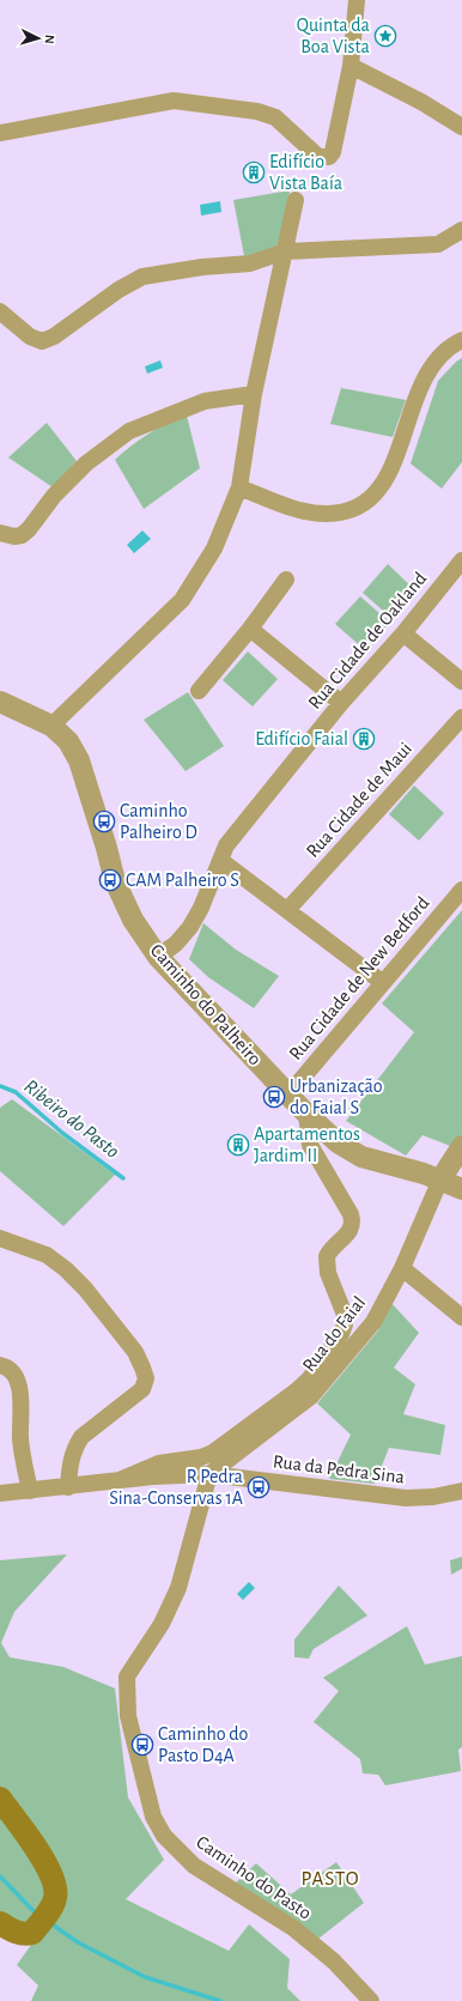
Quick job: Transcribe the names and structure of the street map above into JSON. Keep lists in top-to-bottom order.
{
  "streets": {
    "street": [
      "Rua Cidade de Oakland",
      "Rua Cidade de Maui",
      "Rua Cidade de New Bedford",
      "Caminho do Palheiro",
      "Rua do Faial",
      "Rua da Pedra Sina",
      "Caminho do Pasto"
    ]
  },
  "crossings": [
    ["Rua Cidade de Oakland", "Caminho do Palheiro"],
    ["Rua Cidade de New Bedford", "Caminho do Palheiro"],
    ["Caminho do Palheiro", "Rua do Faial"],
    ["Rua do Faial", "Rua da Pedra Sina"],
    ["Rua do Faial", "Caminho do Pasto"],
    ["Rua da Pedra Sina", "Caminho do Pasto"]
  ],
  "districts": ["PASTO"],
  "water": ["Ribeiro do Pasto"],
  "places": {
    "place": ["Quinta da Boa Vista"],
    "building": ["Edifício Vista Baía", "Edifício Faial", "Apartamentos Jardim II"],
    "bus stop": [
      "Caminho Palheiro D",
      "CAM Palheiro S",
      "Urbanização do Faial S",
      "R Pedra Sina-Conservas 1A",
      "Caminho do Pasto D4A"
    ]
  },
  "north": "right"
}
